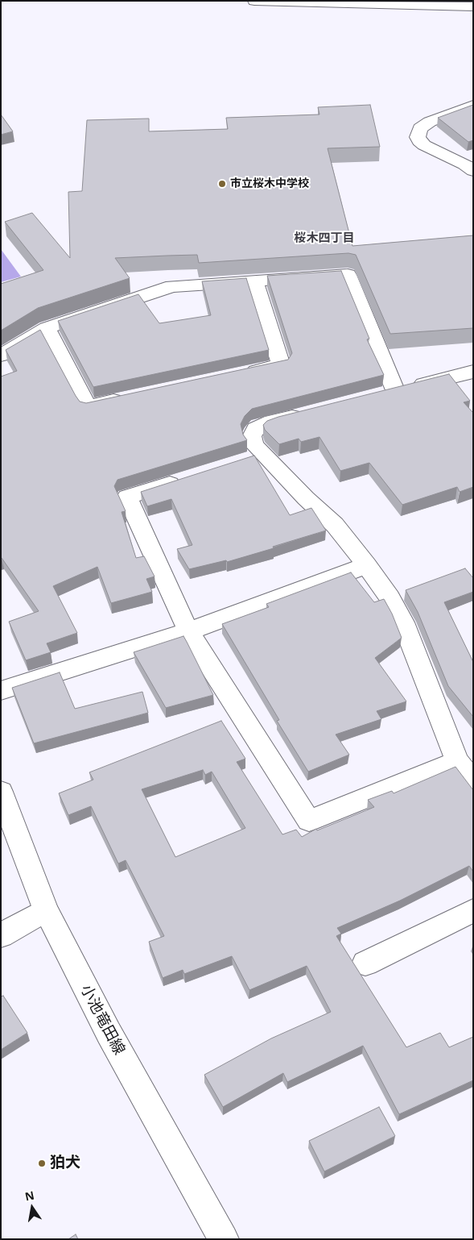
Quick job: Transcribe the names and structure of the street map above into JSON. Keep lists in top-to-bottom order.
{
  "streets": {
    "street": ["小池竜田線"]
  },
  "districts": ["桜木四丁目"],
  "places": ["市立桜木中学校", "狛犬"],
  "north": "top"
}
